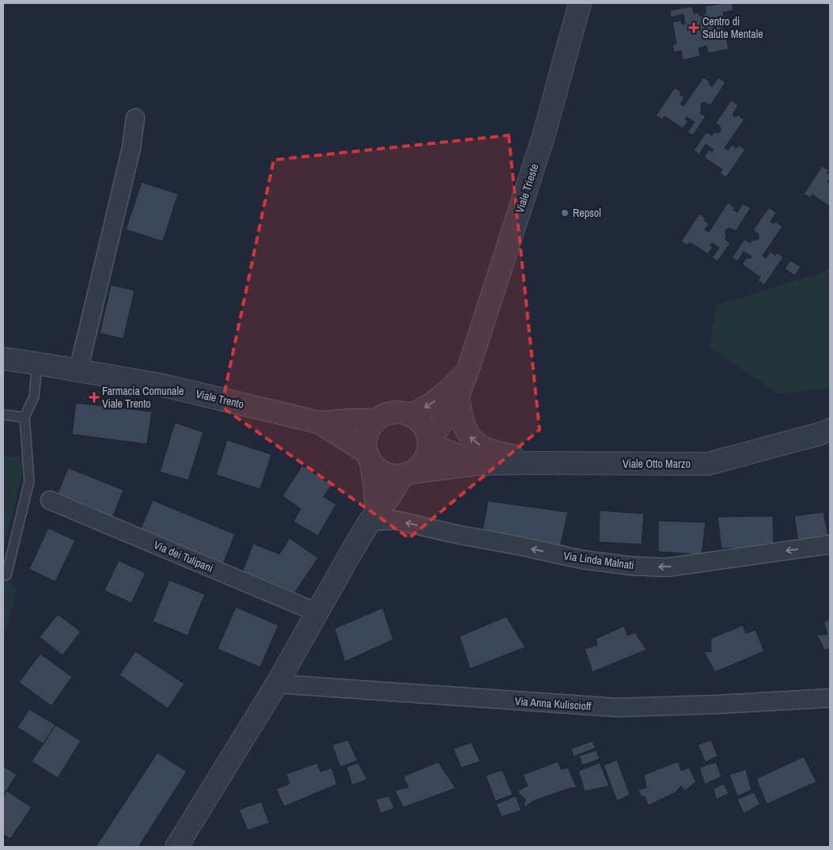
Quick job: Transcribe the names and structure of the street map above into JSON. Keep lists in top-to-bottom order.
{
  "streets": {
    "street": [
      "Viale Trieste",
      "Viale Trento",
      "Viale Otto Marzo",
      "Via dei Tulipani",
      "Via Linda Malnati",
      "Via Anna Kuliscioff"
    ]
  },
  "crossings": [
    ["Viale Trieste", "Viale Trento"],
    ["Viale Trieste", "Viale Otto Marzo"],
    ["Viale Trento", "Viale Otto Marzo"]
  ],
  "one_way": ["Via Linda Malnati"],
  "places": {
    "health": ["Centro di Salute Mentale", "Farmacia Comunale Viale Trento"],
    "other": ["Repsol"]
  }
}
